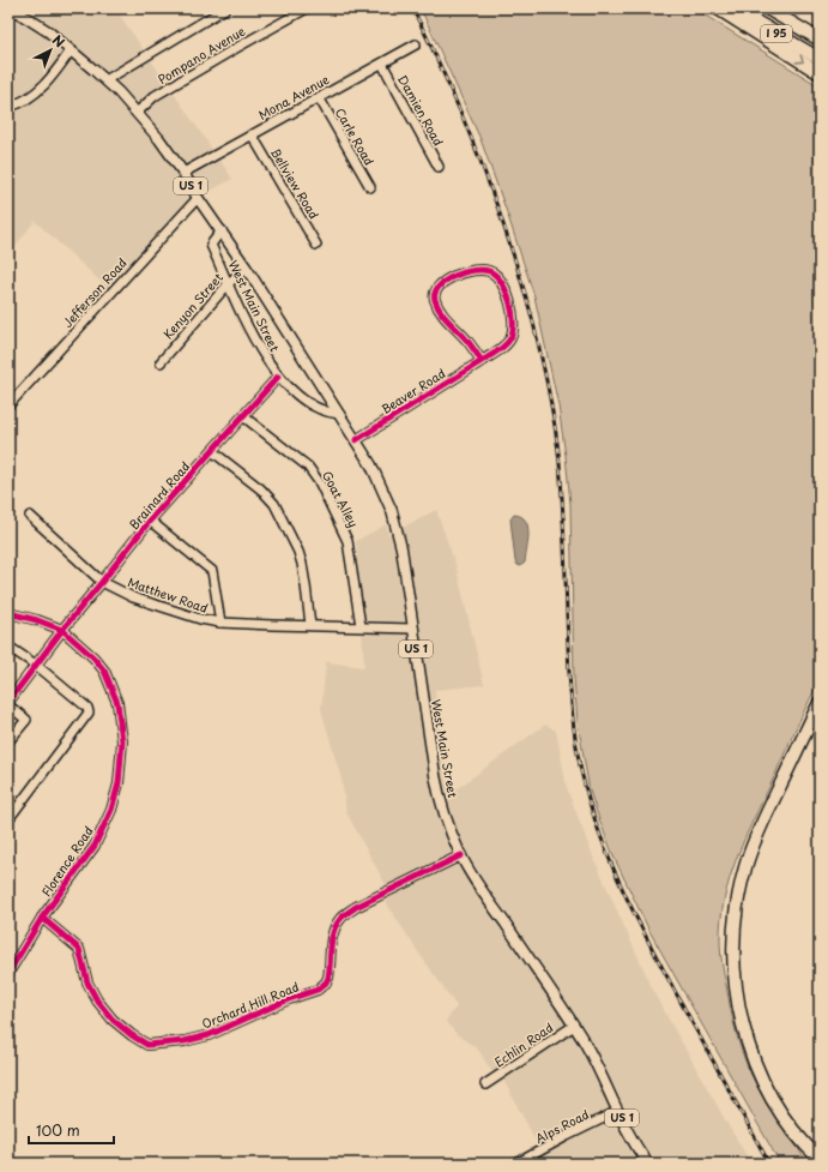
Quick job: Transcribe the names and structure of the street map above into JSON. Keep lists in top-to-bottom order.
{
  "streets": {
    "highway": ["I 95"],
    "main road": ["US 1", "West Main Street"],
    "street": [
      "Pompano Avenue",
      "Mona Avenue",
      "Damien Road",
      "Carle Road",
      "Bellview Road",
      "Jefferson Road",
      "Kenyon Street",
      "Beaver Road",
      "Brainard Road",
      "Goat Alley",
      "Matthew Road",
      "Florence Road",
      "Orchard Hill Road",
      "Echlin Road",
      "Alps Road"
    ]
  },
  "crossings": [
    ["Pompano Avenue", "West Main Street"],
    ["Mona Avenue", "Damien Road"],
    ["Mona Avenue", "Carle Road"],
    ["Mona Avenue", "Bellview Road"],
    ["Mona Avenue", "West Main Street"],
    ["Jefferson Road", "West Main Street"],
    ["Kenyon Street", "West Main Street"],
    ["West Main Street", "Beaver Road"],
    ["West Main Street", "Brainard Road"],
    ["West Main Street", "Matthew Road"],
    ["West Main Street", "Orchard Hill Road"],
    ["West Main Street", "Echlin Road"],
    ["West Main Street", "Alps Road"],
    ["Brainard Road", "Goat Alley"],
    ["Brainard Road", "Matthew Road"],
    ["Brainard Road", "Florence Road"],
    ["Goat Alley", "Matthew Road"],
    ["Florence Road", "Orchard Hill Road"]
  ],
  "scale_bar": "100 m",
  "north": "top right"
}
